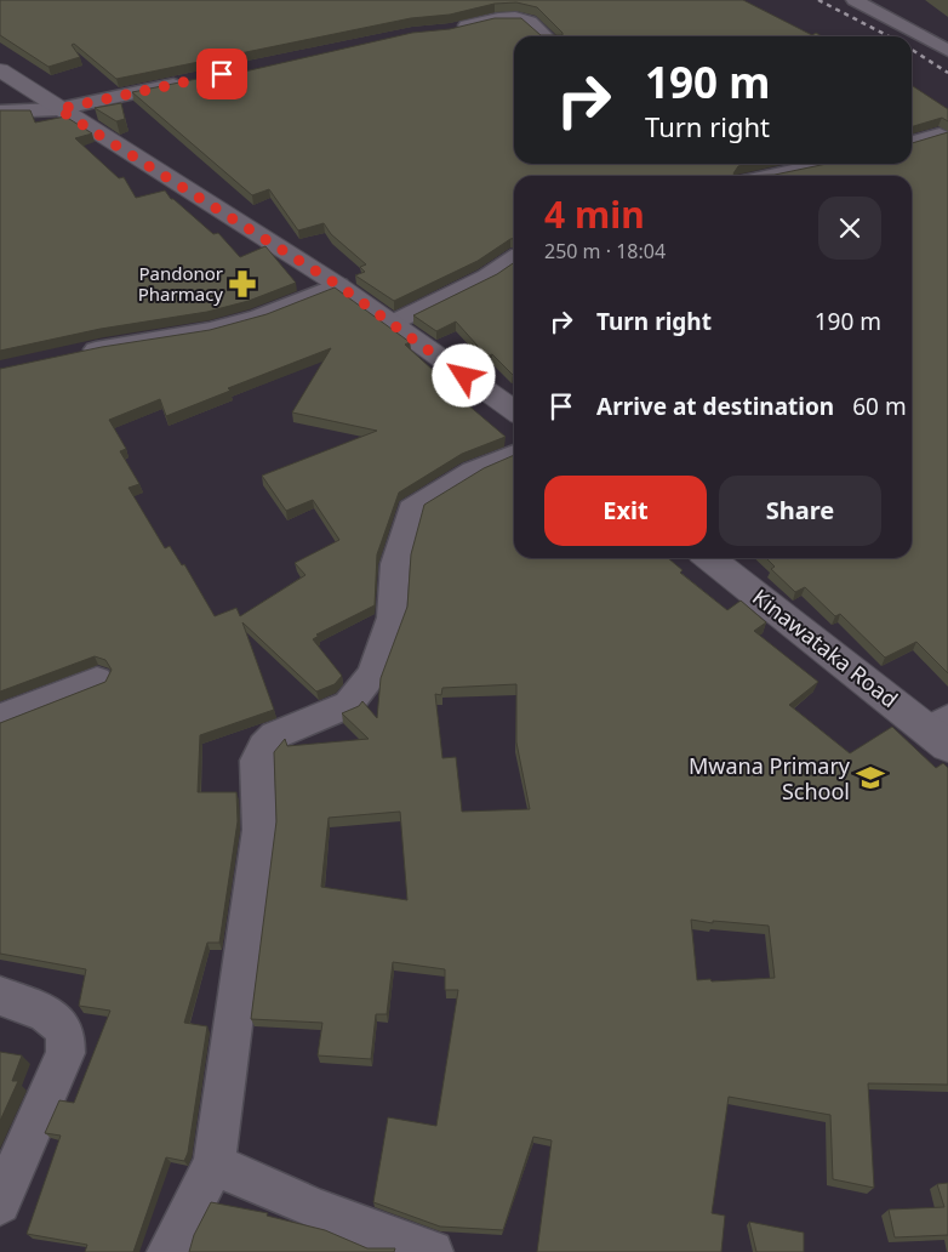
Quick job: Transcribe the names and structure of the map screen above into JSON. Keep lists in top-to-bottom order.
{
  "streets": {
    "street": ["Kinawataka Road"]
  },
  "places": {
    "pharmacy": ["Pandonor Pharmacy"],
    "school or university": ["Mwana Primary School"]
  },
  "page": {
    "turn": ["190 m", "Turn right"],
    "heading": ["4 min", "250 m · 18:04"],
    "list": [
      {
        "name": "Turn right",
        "value": "190 m"
      },
      {
        "name": "Arrive at destination",
        "value": "60 m"
      }
    ],
    "buttons": ["Exit", "Share"]
  }
}
